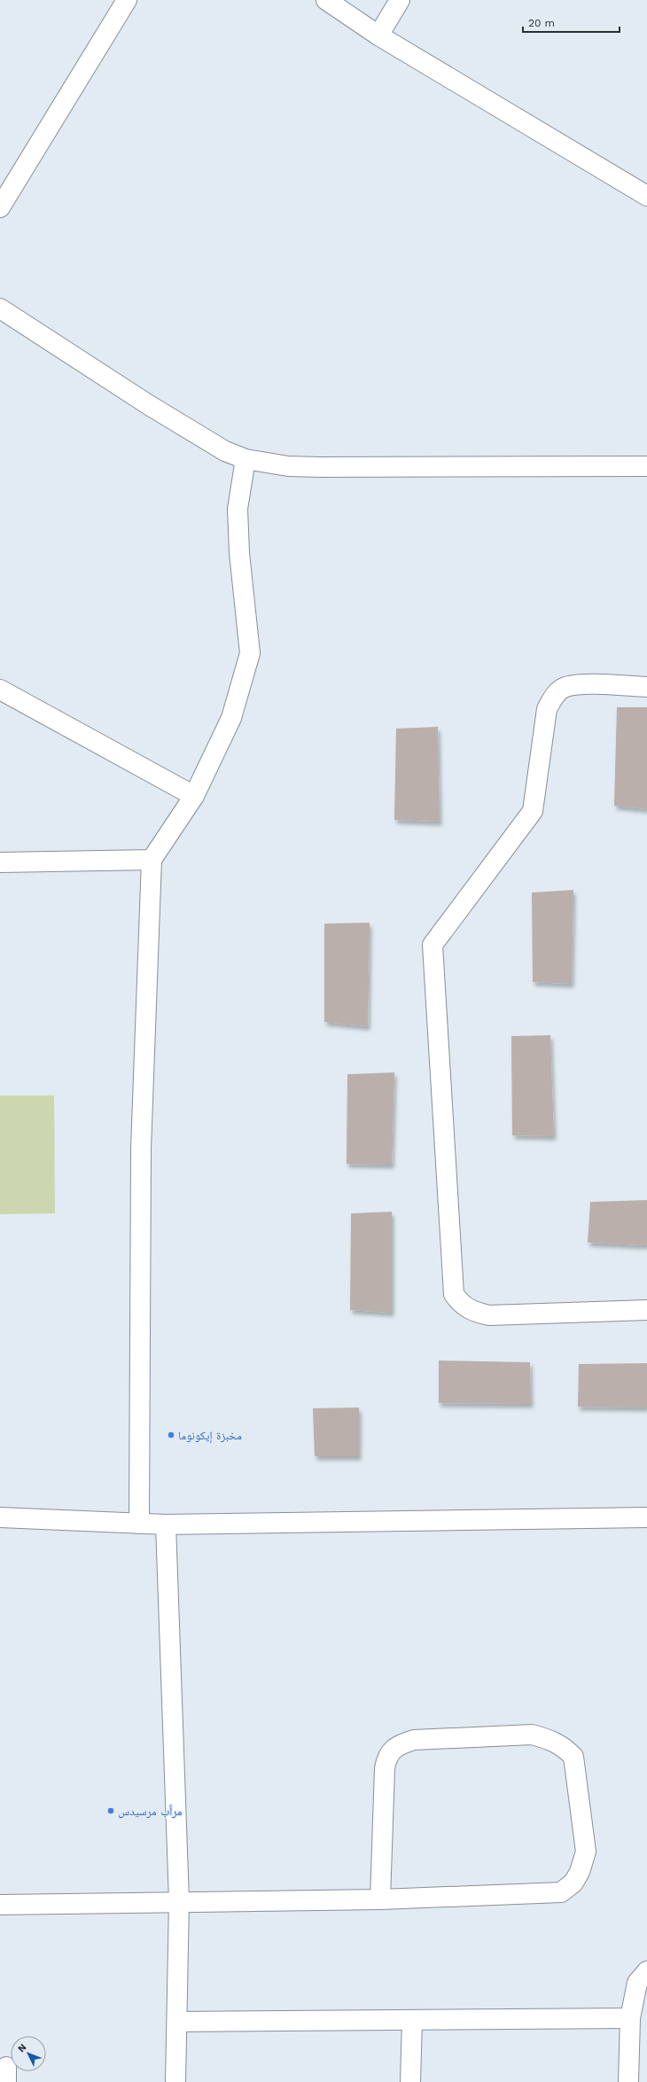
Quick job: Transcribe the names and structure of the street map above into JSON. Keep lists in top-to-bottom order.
{
  "places": ["مخبزة إيكونوما", "مرأب مرسيدس"],
  "scale_bar": "20 m",
  "north": "top left"
}
